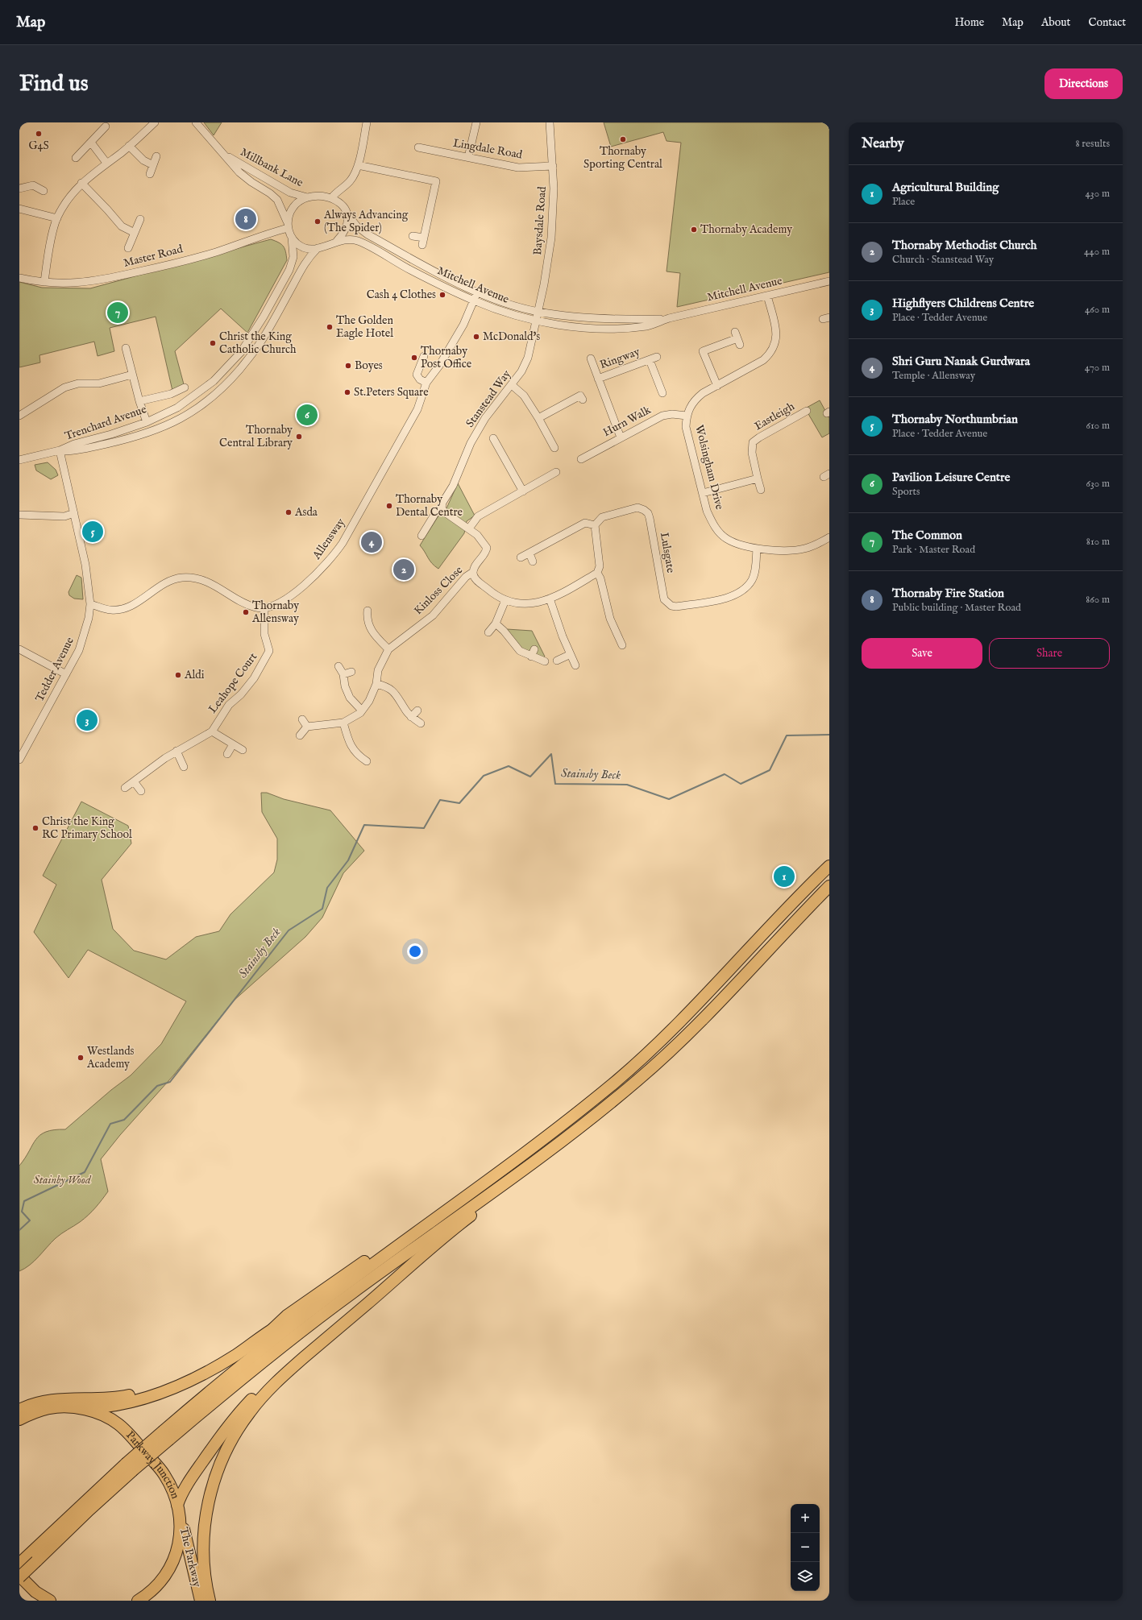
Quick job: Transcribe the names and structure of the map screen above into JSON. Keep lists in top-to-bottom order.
{
  "streets": {
    "highway": ["Parkway Junction", "The Parkway"],
    "street": [
      "Lingdale Road",
      "Millbank Lane",
      "Baysdale Road",
      "Master Road",
      "Mitchell Avenue",
      "Ringway",
      "Stanstead Way",
      "Eastleigh",
      "Hurn Walk",
      "Trenchard Avenue",
      "Wolsingham Drive",
      "Allensway",
      "Lulsgate",
      "Kinloss Close",
      "Tedder Avenue",
      "Leahope Court"
    ]
  },
  "crossings": [
    ["Lingdale Road", "Baysdale Road"],
    ["Millbank Lane", "Master Road"],
    ["Millbank Lane", "Mitchell Avenue"],
    ["Millbank Lane", "Trenchard Avenue"],
    ["Baysdale Road", "Mitchell Avenue"],
    ["Baysdale Road", "Stanstead Way"],
    ["Master Road", "Mitchell Avenue"],
    ["Master Road", "Trenchard Avenue"],
    ["Mitchell Avenue", "Stanstead Way"],
    ["Mitchell Avenue", "Trenchard Avenue"],
    ["Mitchell Avenue", "Wolsingham Drive"],
    ["Mitchell Avenue", "Allensway"],
    ["Ringway", "Hurn Walk"],
    ["Hurn Walk", "Wolsingham Drive"],
    ["Trenchard Avenue", "Tedder Avenue"],
    ["Wolsingham Drive", "Lulsgate"],
    ["Allensway", "Leahope Court"],
    ["Parkway Junction", "The Parkway"]
  ],
  "water": ["Stainsby Beck"],
  "parks": ["Stainby Wood"],
  "places": [
    "G4S",
    "Thornaby Sporting Central",
    "Always Advancing (The Spider)",
    "Thornaby Academy",
    "Cash 4 Clothes",
    "The Golden Eagle Hotel",
    "McDonald's",
    "Christ the King Catholic Church",
    "Thornaby Post Office",
    "Boyes",
    "St.Peters Square",
    "Thornaby Central Library",
    "Thornaby Dental Centre",
    "Asda",
    "Thornaby Allensway",
    "Aldi",
    "Christ the King RC Primary School",
    "Westlands Academy"
  ],
  "page": {
    "header": "Map",
    "nav": [
      "Home",
      "Map",
      "About",
      "Contact"
    ],
    "buttons": [
      "Directions",
      ["Save", "Share"]
    ],
    "title": "Find us",
    "heading": ["Nearby", "8 results"],
    "list": [
      {
        "mark": "1",
        "name": "Agricultural Building",
        "note": "Place",
        "value": "430 m"
      },
      {
        "mark": "2",
        "name": "Thornaby Methodist Church",
        "note": "Church · Stanstead Way",
        "value": "440 m"
      },
      {
        "mark": "3",
        "name": "Highflyers Childrens Centre",
        "note": "Place · Tedder Avenue",
        "value": "460 m"
      },
      {
        "mark": "4",
        "name": "Shri Guru Nanak Gurdwara",
        "note": "Temple · Allensway",
        "value": "470 m"
      },
      {
        "mark": "5",
        "name": "Thornaby Northumbrian",
        "note": "Place · Tedder Avenue",
        "value": "610 m"
      },
      {
        "mark": "6",
        "name": "Pavilion Leisure Centre",
        "note": "Sports",
        "value": "630 m"
      },
      {
        "mark": "7",
        "name": "The Common",
        "note": "Park · Master Road",
        "value": "810 m"
      },
      {
        "mark": "8",
        "name": "Thornaby Fire Station",
        "note": "Public building · Master Road",
        "value": "860 m"
      }
    ],
    "pins": [
      "8",
      "7",
      "6",
      "5",
      "4",
      "2",
      "3",
      "1"
    ],
    "map_buttons": ["+", "−"]
  }
}
